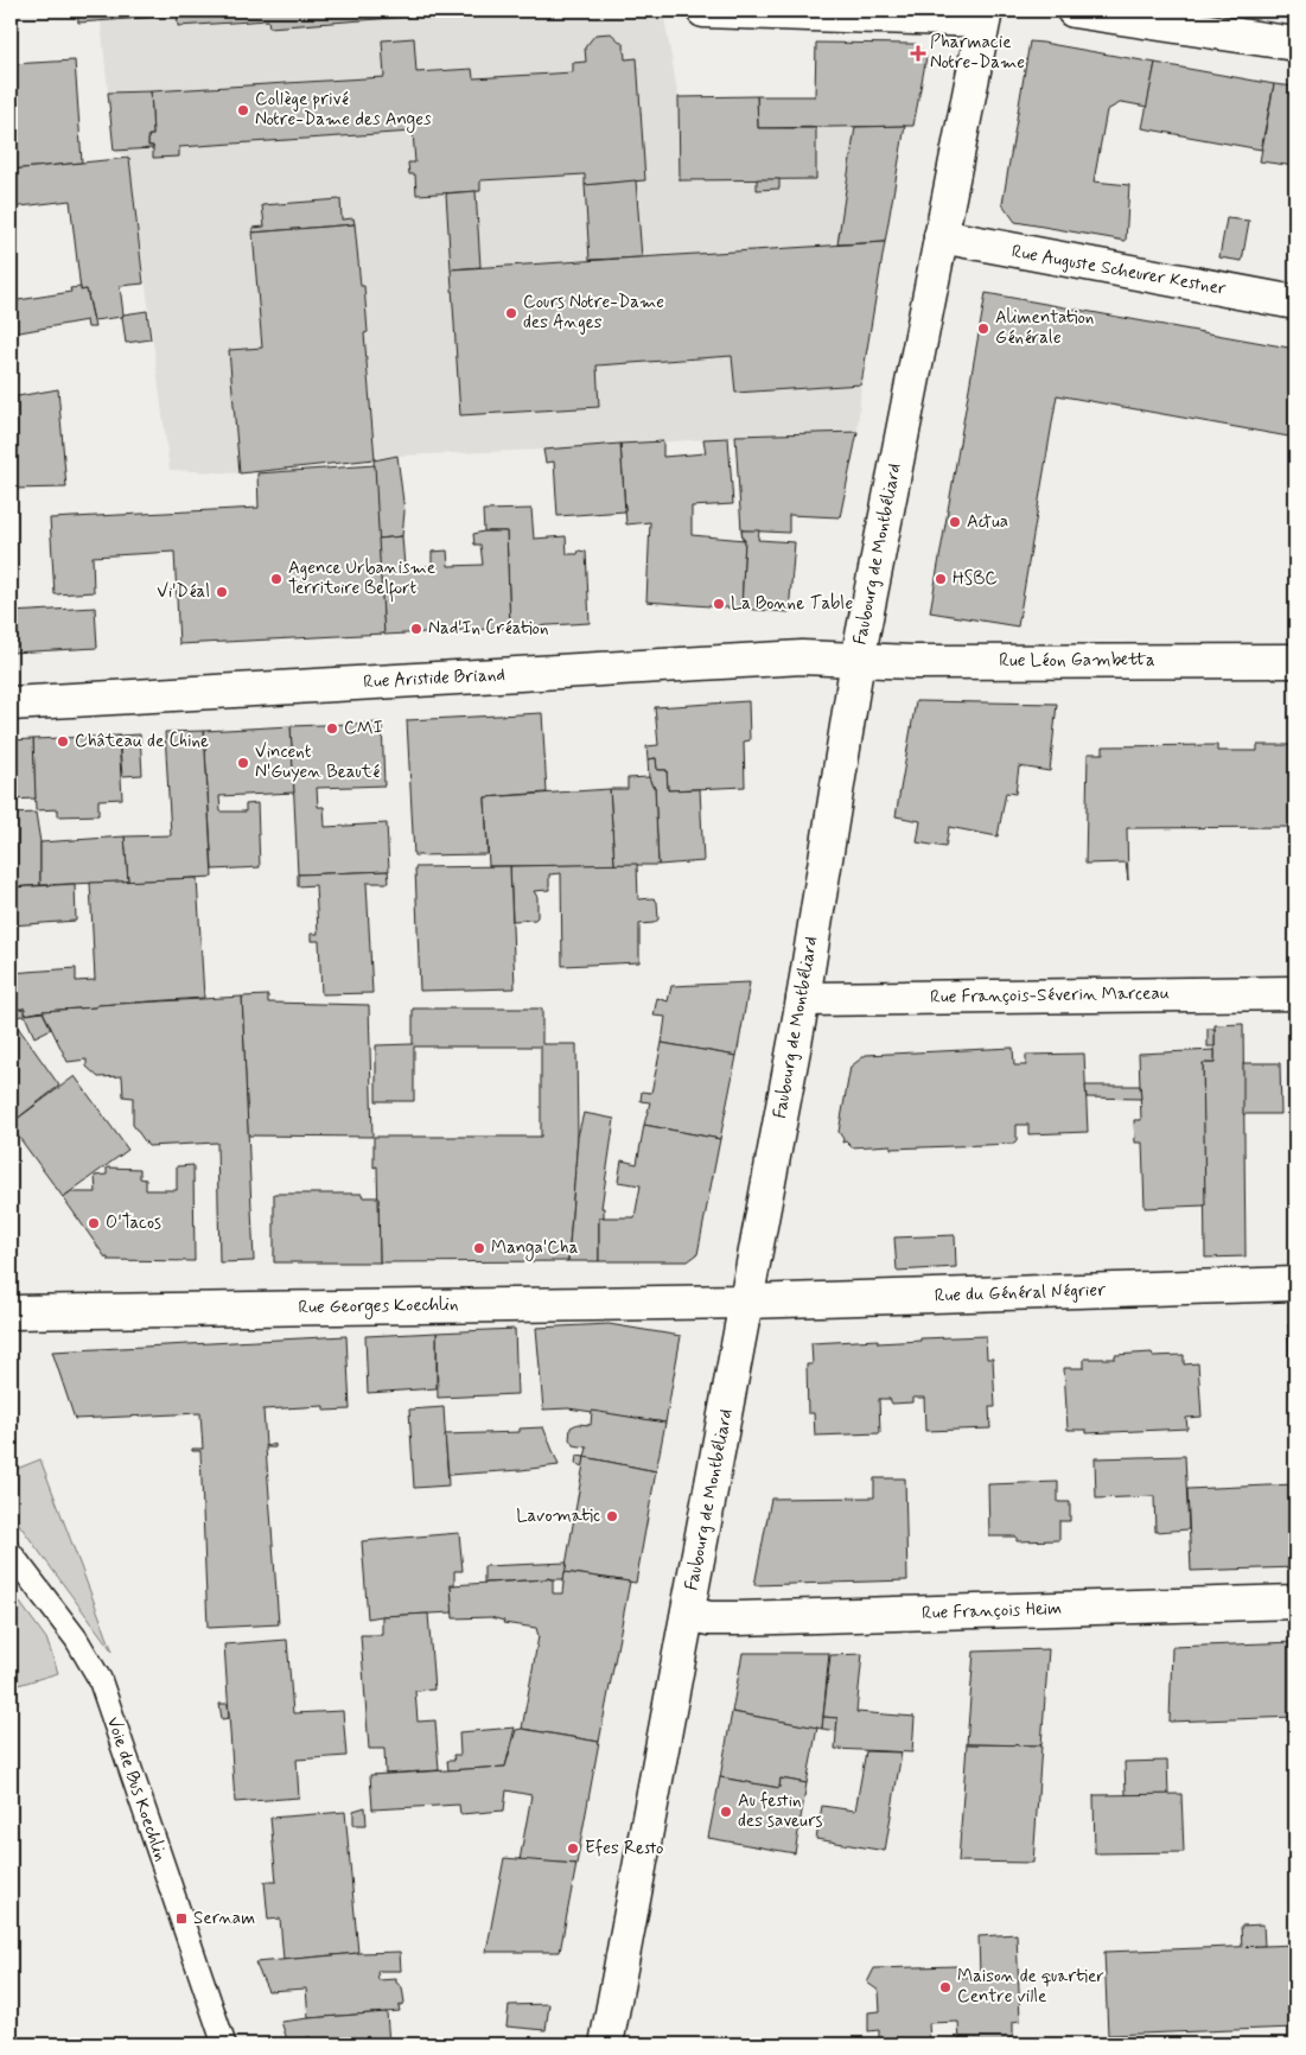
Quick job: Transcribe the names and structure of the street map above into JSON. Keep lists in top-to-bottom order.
{
  "streets": {
    "street": [
      "Rue Auguste Scheurer Kestner",
      "Faubourg de Montbéliard",
      "Rue Léon Gambetta",
      "Rue Aristide Briand",
      "Rue François-Séverin Marceau",
      "Rue du Général Négrier",
      "Rue Georges Koechlin",
      "Rue François Heim"
    ],
    "lane": ["Voie de Bus Koechlin"]
  },
  "crossings": [
    ["Rue Auguste Scheurer Kestner", "Faubourg de Montbéliard"],
    ["Faubourg de Montbéliard", "Rue Léon Gambetta"],
    ["Faubourg de Montbéliard", "Rue Aristide Briand"],
    ["Faubourg de Montbéliard", "Rue François-Séverin Marceau"],
    ["Faubourg de Montbéliard", "Rue du Général Négrier"],
    ["Faubourg de Montbéliard", "Rue Georges Koechlin"],
    ["Faubourg de Montbéliard", "Rue François Heim"],
    ["Rue Léon Gambetta", "Rue Aristide Briand"],
    ["Rue du Général Négrier", "Rue Georges Koechlin"]
  ],
  "places": {
    "health": ["Pharmacie Notre-Dame"],
    "other": [
      "Collège privé Notre-Dame des Anges",
      "Cours Notre-Dame des Anges",
      "Alimentation Générale",
      "Actua",
      "Agence Urbanisme Territoire Belfort",
      "HSBC",
      "Vi'Déal",
      "La Bonne Table",
      "Nad'In Création",
      "CMI",
      "Château de Chine",
      "Vincent N'Guyen Beauté",
      "O'Tacos",
      "Manga'Cha",
      "Lavomatic",
      "Au festin des saveurs",
      "Efes Resto",
      "Maison de quartier Centre ville"
    ],
    "transit": ["Sernam"]
  }
}
